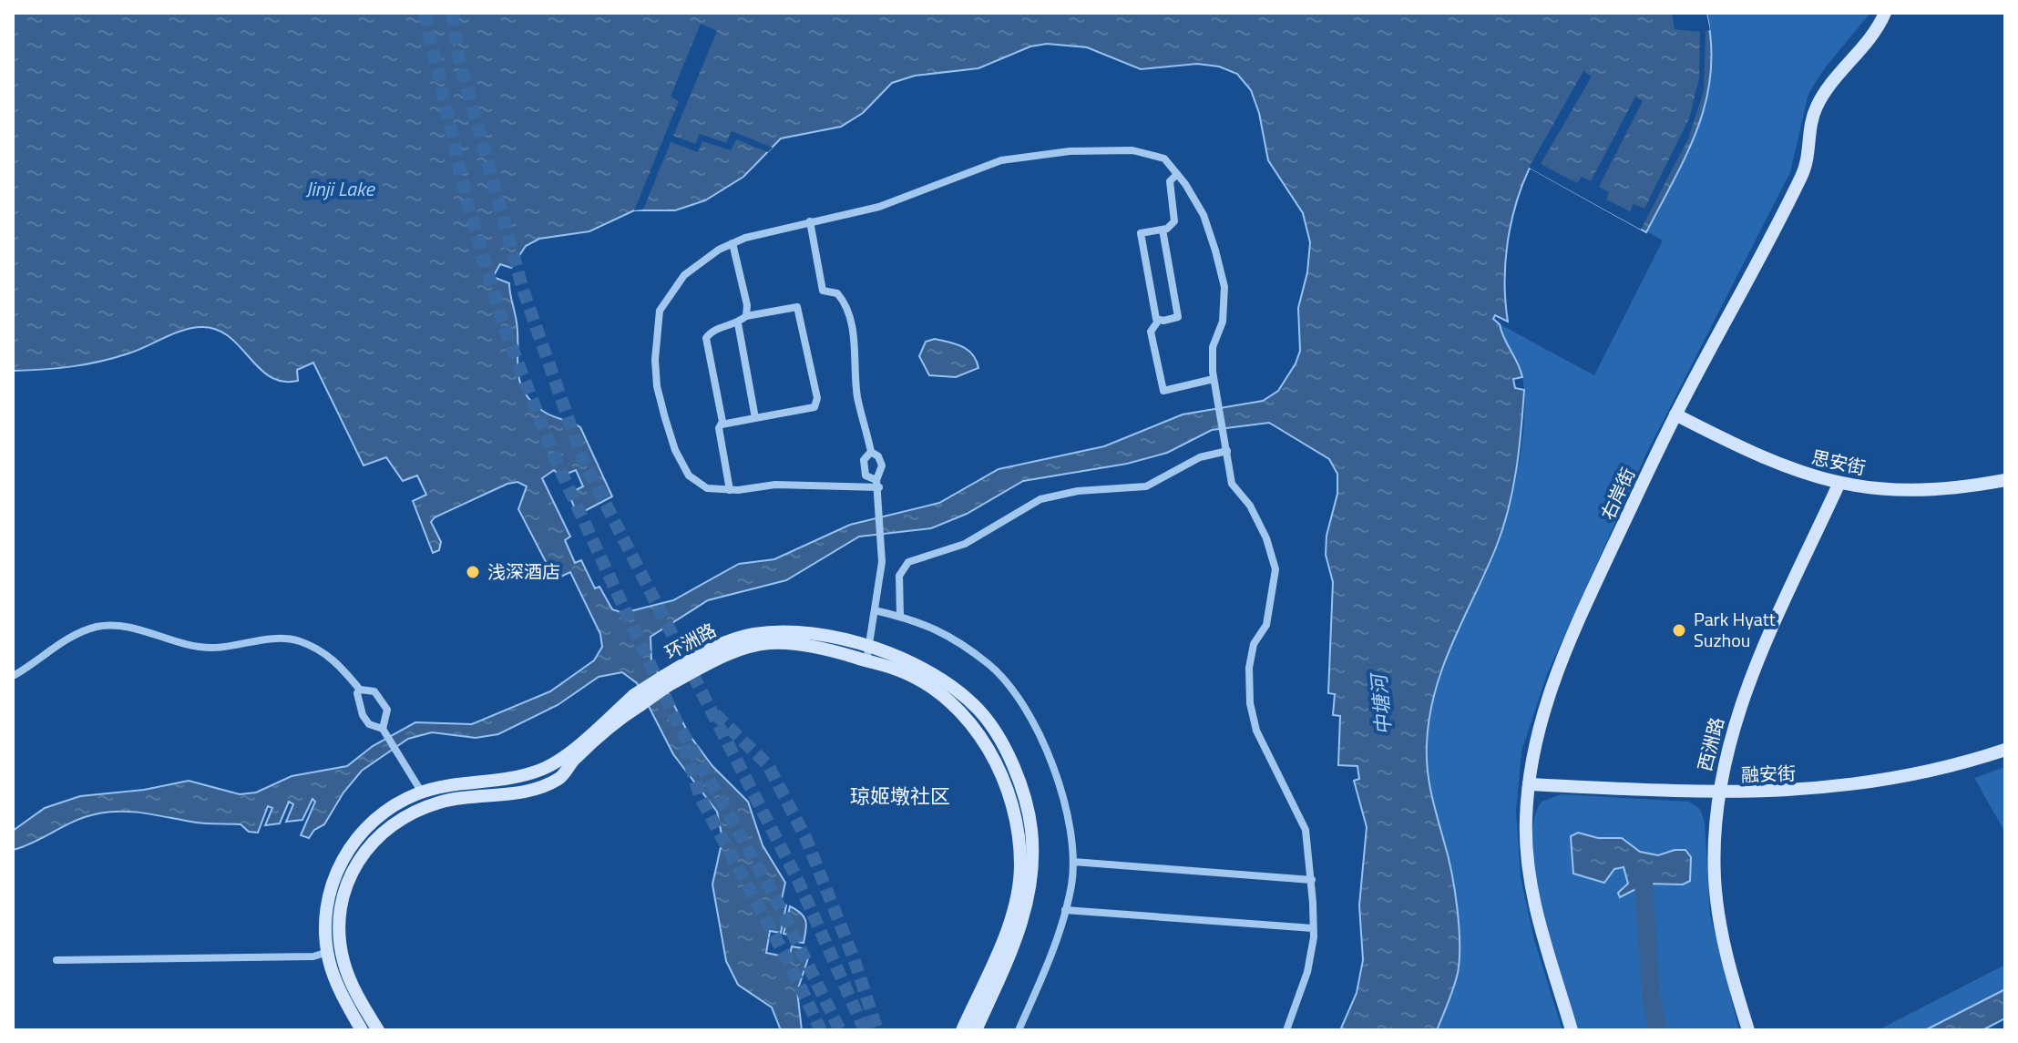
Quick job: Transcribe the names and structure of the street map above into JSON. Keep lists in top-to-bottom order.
{
  "streets": {
    "street": [
      "思安街",
      "右岸街",
      "环洲路",
      "西洲路",
      "融安街"
    ]
  },
  "crossings": [
    ["思安街", "右岸街"],
    ["思安街", "西洲路"],
    ["右岸街", "融安街"],
    ["西洲路", "融安街"]
  ],
  "districts": ["琼姬墩社区"],
  "water": ["Jinji Lake", "中塘河"],
  "places": ["浅深酒店", "Park Hyatt Suzhou"]
}
